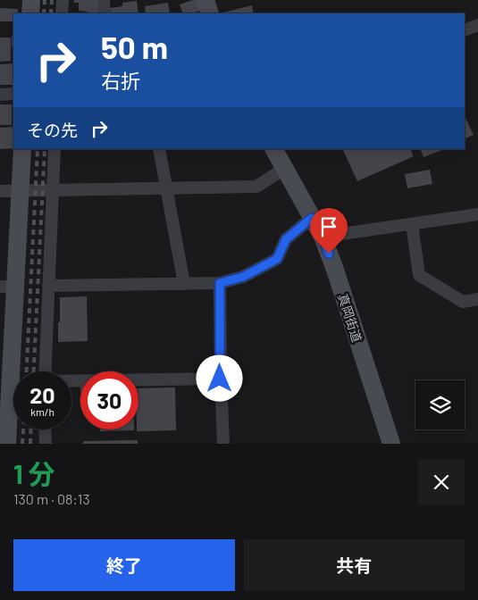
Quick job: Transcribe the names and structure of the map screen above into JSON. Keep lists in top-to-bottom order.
{
  "streets": {
    "street": ["真岡街道"]
  },
  "page": {
    "turn": ["50 m", "右折"],
    "then": "その先",
    "speed": "20 km/h",
    "limit": "30",
    "heading": ["1 分", "130 m · 08:13"],
    "buttons": ["終了", "共有"]
  }
}
